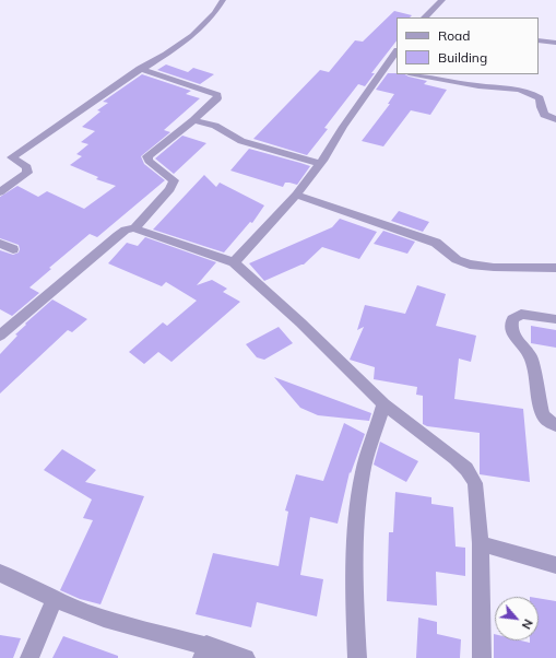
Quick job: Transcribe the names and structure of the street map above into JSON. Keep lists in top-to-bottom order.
{
  "legend": ["Road", "Building"],
  "north": "bottom right"
}
